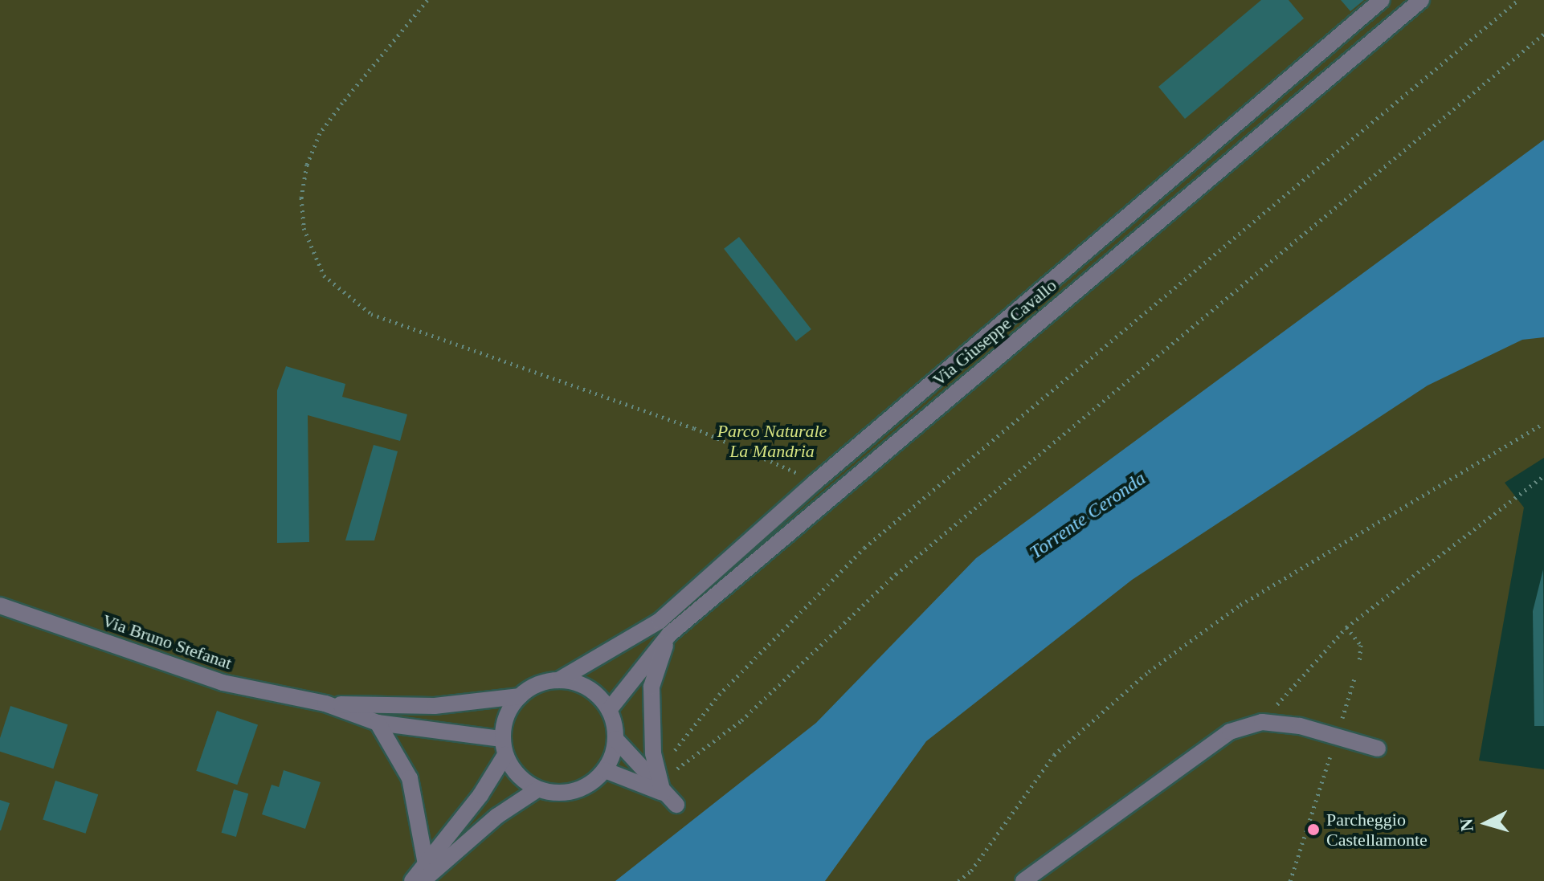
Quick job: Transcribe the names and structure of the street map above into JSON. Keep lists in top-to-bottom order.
{
  "streets": {
    "street": ["Via Giuseppe Cavallo", "Via Bruno Stefanat"]
  },
  "crossings": [
    ["Via Giuseppe Cavallo", "Via Bruno Stefanat"]
  ],
  "water": ["Torrente Ceronda"],
  "parks": ["Parco Naturale La Mandria"],
  "places": ["Parcheggio Castellamonte"],
  "north": "left"
}
